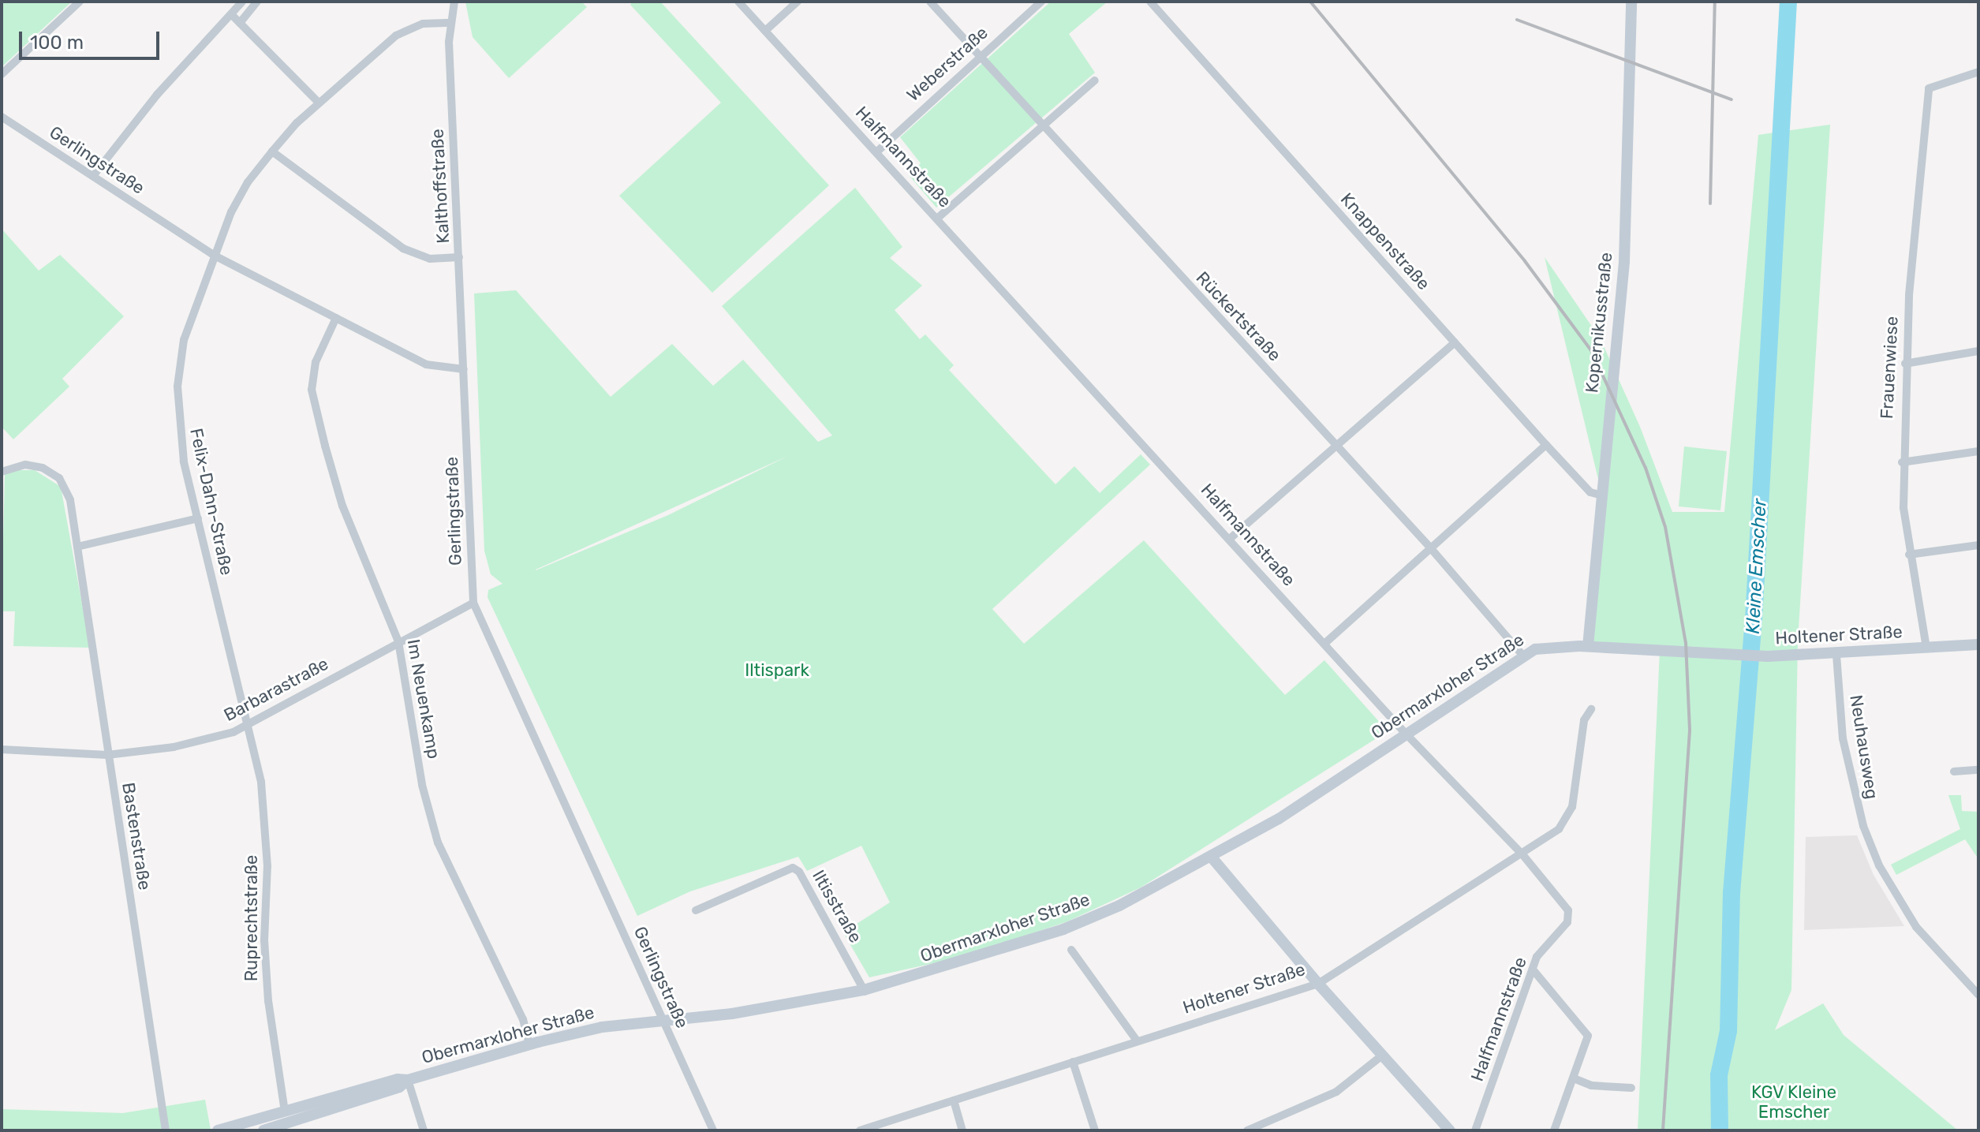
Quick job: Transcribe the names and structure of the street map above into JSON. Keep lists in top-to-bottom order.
{
  "streets": {
    "street": [
      "Weberstraße",
      "Halfmannstraße",
      "Gerlingstraße",
      "Kalthoffstraße",
      "Knappenstraße",
      "Rückertstraße",
      "Kopernikusstraße",
      "Frauenwiese",
      "Felix-Dahn-Straße",
      "Holtener Straße",
      "Obermarxloher Straße",
      "Barbarastraße",
      "Im Neuenkamp",
      "Neuhausweg",
      "Bastenstraße",
      "Iltisstraße",
      "Ruprechtstraße"
    ]
  },
  "crossings": [
    ["Weberstraße", "Halfmannstraße"],
    ["Weberstraße", "Rückertstraße"],
    ["Halfmannstraße", "Holtener Straße"],
    ["Halfmannstraße", "Obermarxloher Straße"],
    ["Gerlingstraße", "Kalthoffstraße"],
    ["Gerlingstraße", "Felix-Dahn-Straße"],
    ["Gerlingstraße", "Obermarxloher Straße"],
    ["Gerlingstraße", "Barbarastraße"],
    ["Gerlingstraße", "Im Neuenkamp"],
    ["Kalthoffstraße", "Felix-Dahn-Straße"],
    ["Knappenstraße", "Kopernikusstraße"],
    ["Rückertstraße", "Obermarxloher Straße"],
    ["Kopernikusstraße", "Holtener Straße"],
    ["Kopernikusstraße", "Obermarxloher Straße"],
    ["Frauenwiese", "Holtener Straße"],
    ["Felix-Dahn-Straße", "Barbarastraße"],
    ["Felix-Dahn-Straße", "Ruprechtstraße"],
    ["Holtener Straße", "Obermarxloher Straße"],
    ["Holtener Straße", "Neuhausweg"],
    ["Obermarxloher Straße", "Im Neuenkamp"],
    ["Obermarxloher Straße", "Iltisstraße"],
    ["Obermarxloher Straße", "Ruprechtstraße"],
    ["Barbarastraße", "Im Neuenkamp"],
    ["Barbarastraße", "Bastenstraße"],
    ["Barbarastraße", "Ruprechtstraße"]
  ],
  "water": ["Kleine Emscher"],
  "parks": ["Iltispark", "KGV Kleine Emscher"],
  "scale_bar": "100 m"
}
